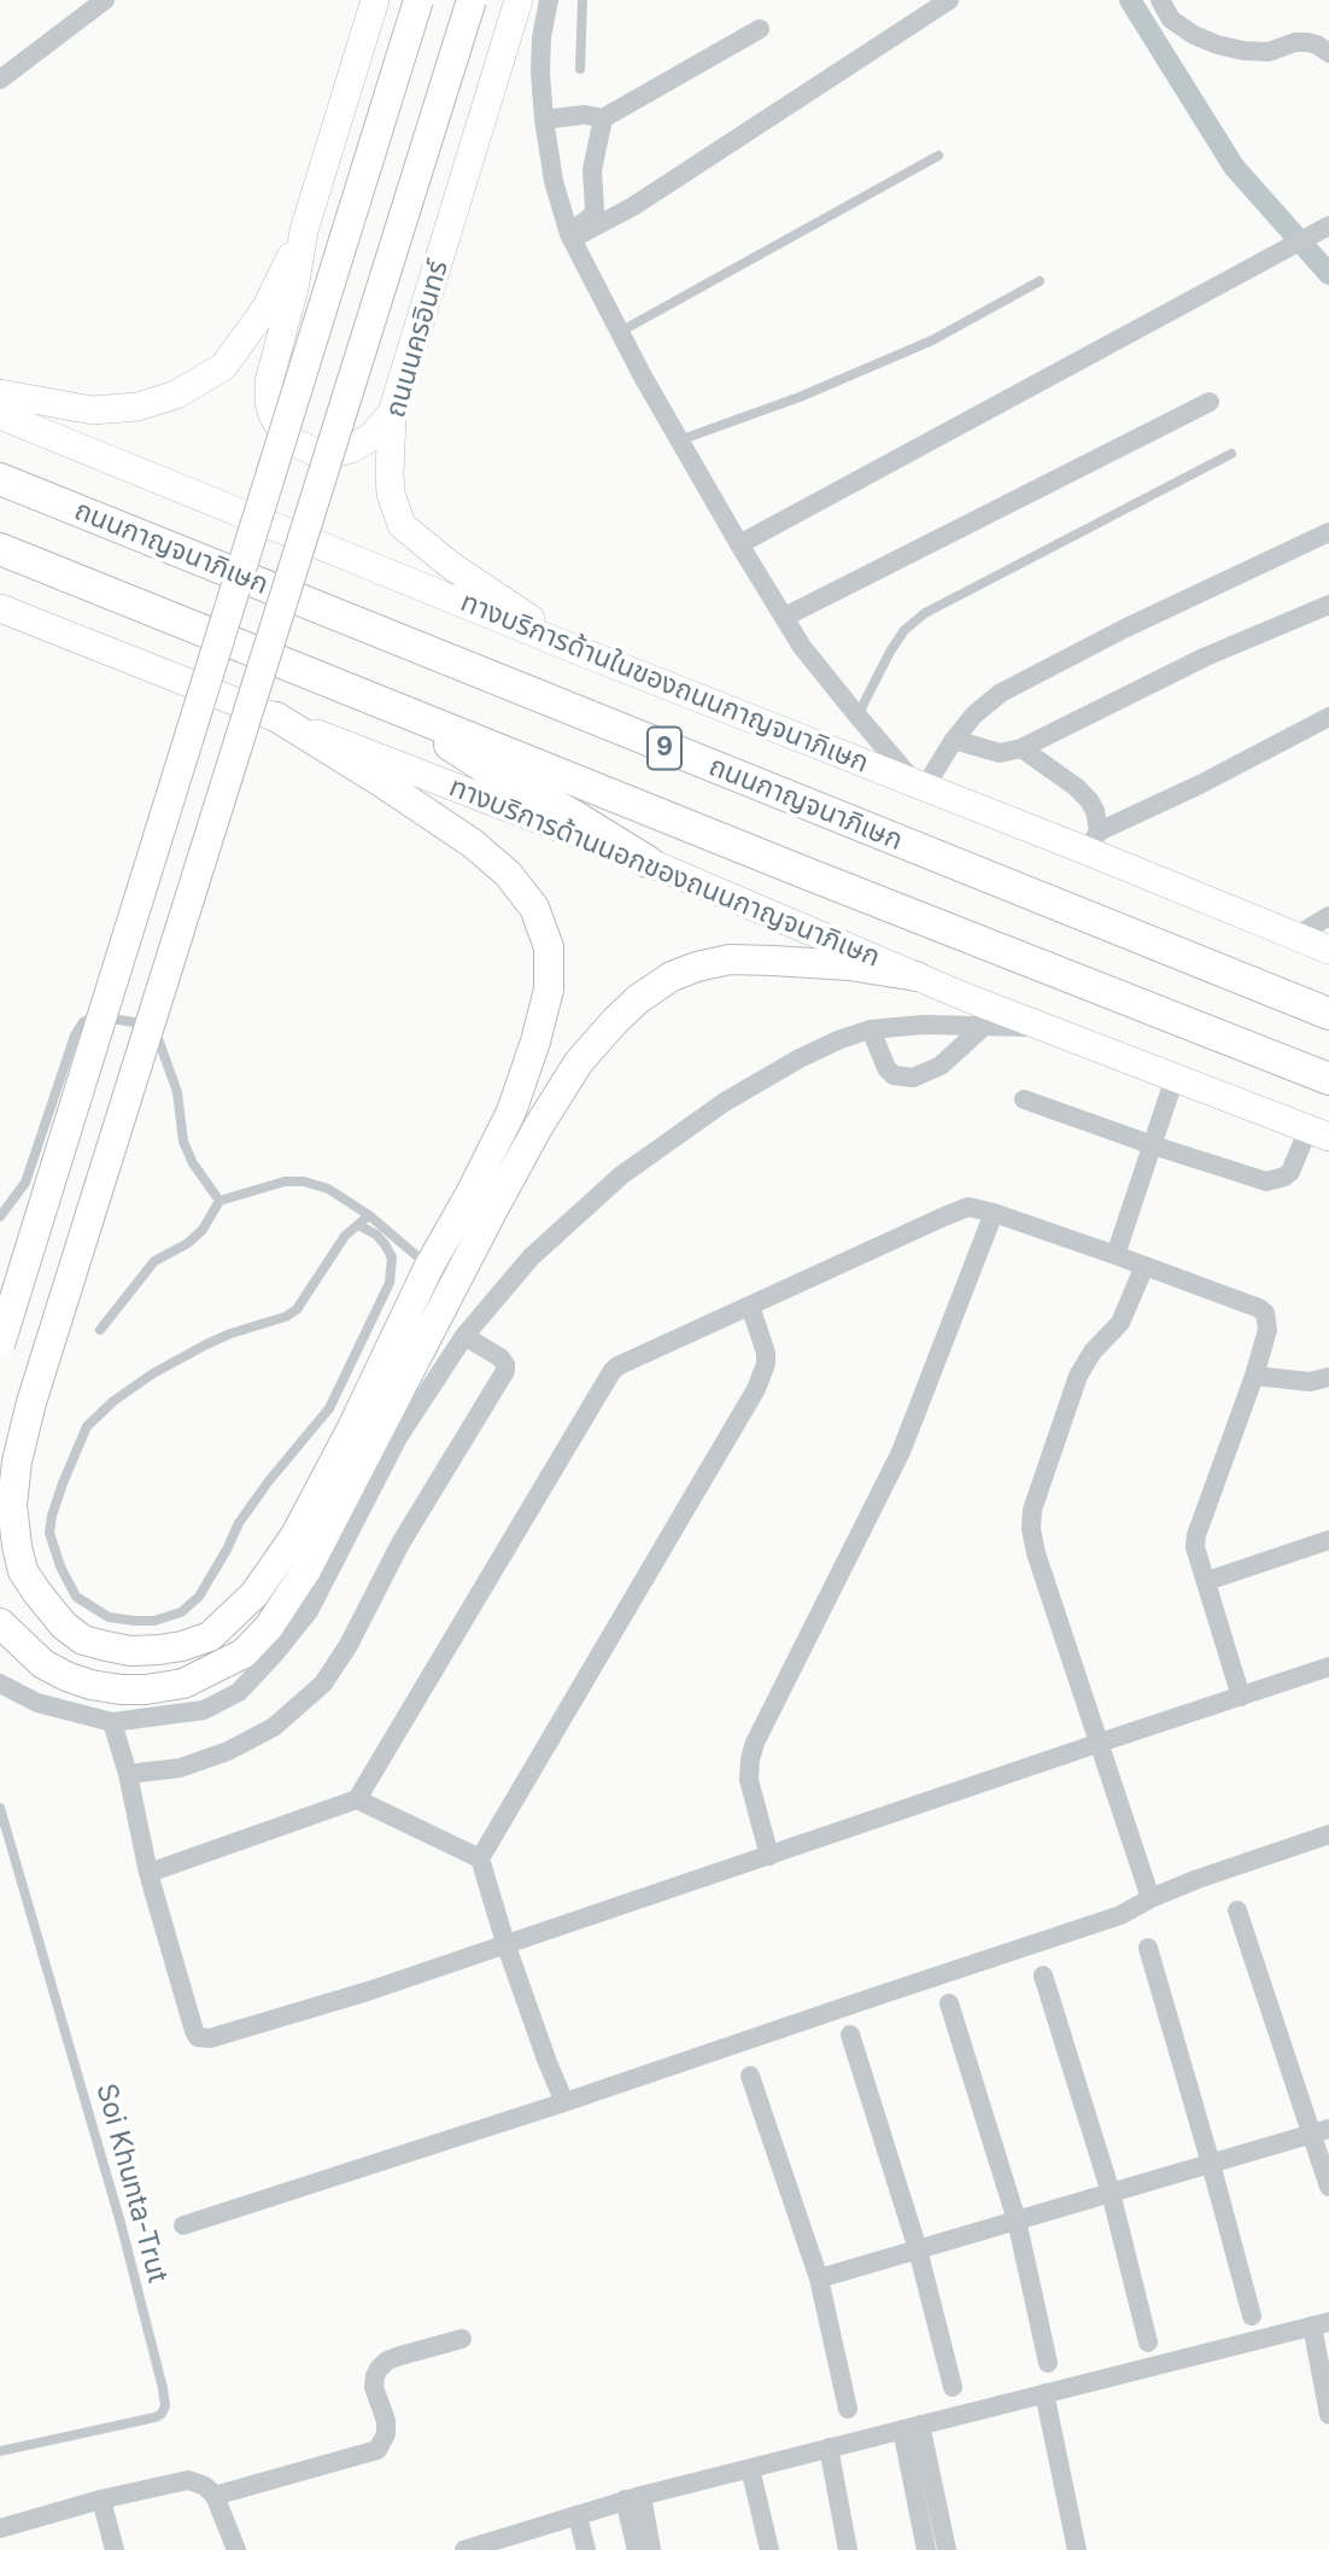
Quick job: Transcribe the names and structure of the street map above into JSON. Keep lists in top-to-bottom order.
{
  "streets": {
    "highway": ["ถนนกาญจนาภิเษก", "9"],
    "main road": ["ถนนนครอินทร์", "ทางบริการด้านในของถนนกาญจนาภิเษก", "ทางบริการด้านนอกของถนนกาญจนาภิเษก"],
    "lane": ["Soi Khunta-Trut"]
  },
  "crossings": [
    ["ถนนนครอินทร์", "ทางบริการด้านในของถนนกาญจนาภิเษก"]
  ]
}
